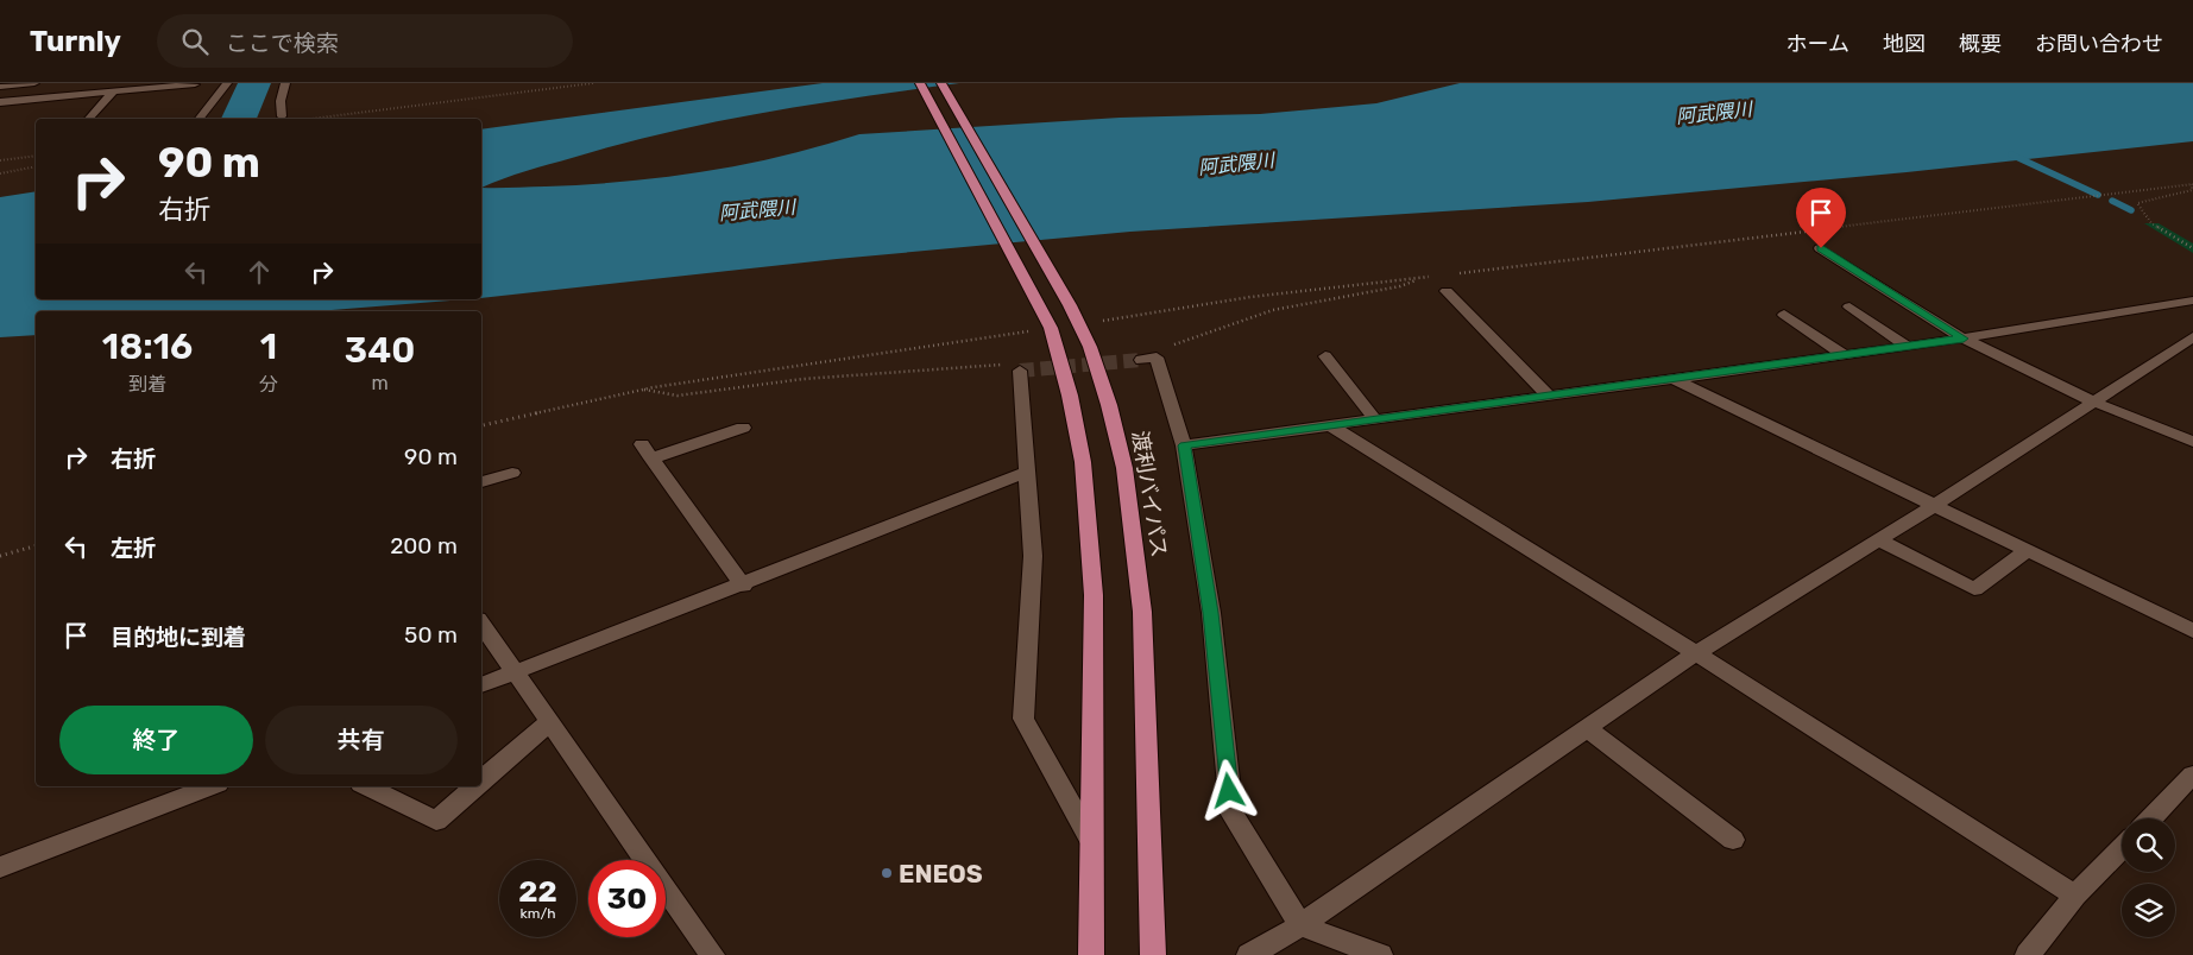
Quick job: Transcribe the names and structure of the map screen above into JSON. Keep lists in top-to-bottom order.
{
  "streets": {
    "highway": ["渡利バイパス"]
  },
  "water": ["阿武隈川"],
  "places": ["ENEOS"],
  "page": {
    "header": "Turnly",
    "search": "ここで検索",
    "nav": [
      "ホーム",
      "地図",
      "概要",
      "お問い合わせ"
    ],
    "turn": ["90 m", "右折"],
    "eta": [
      "18:16",
      "到着",
      "1",
      "分",
      "340",
      "m"
    ],
    "list": [
      {
        "name": "右折",
        "value": "90 m"
      },
      {
        "name": "左折",
        "value": "200 m"
      },
      {
        "name": "目的地に到着",
        "value": "50 m"
      }
    ],
    "buttons": ["終了", "共有"],
    "speed": "22 km/h",
    "limit": "30"
  }
}
